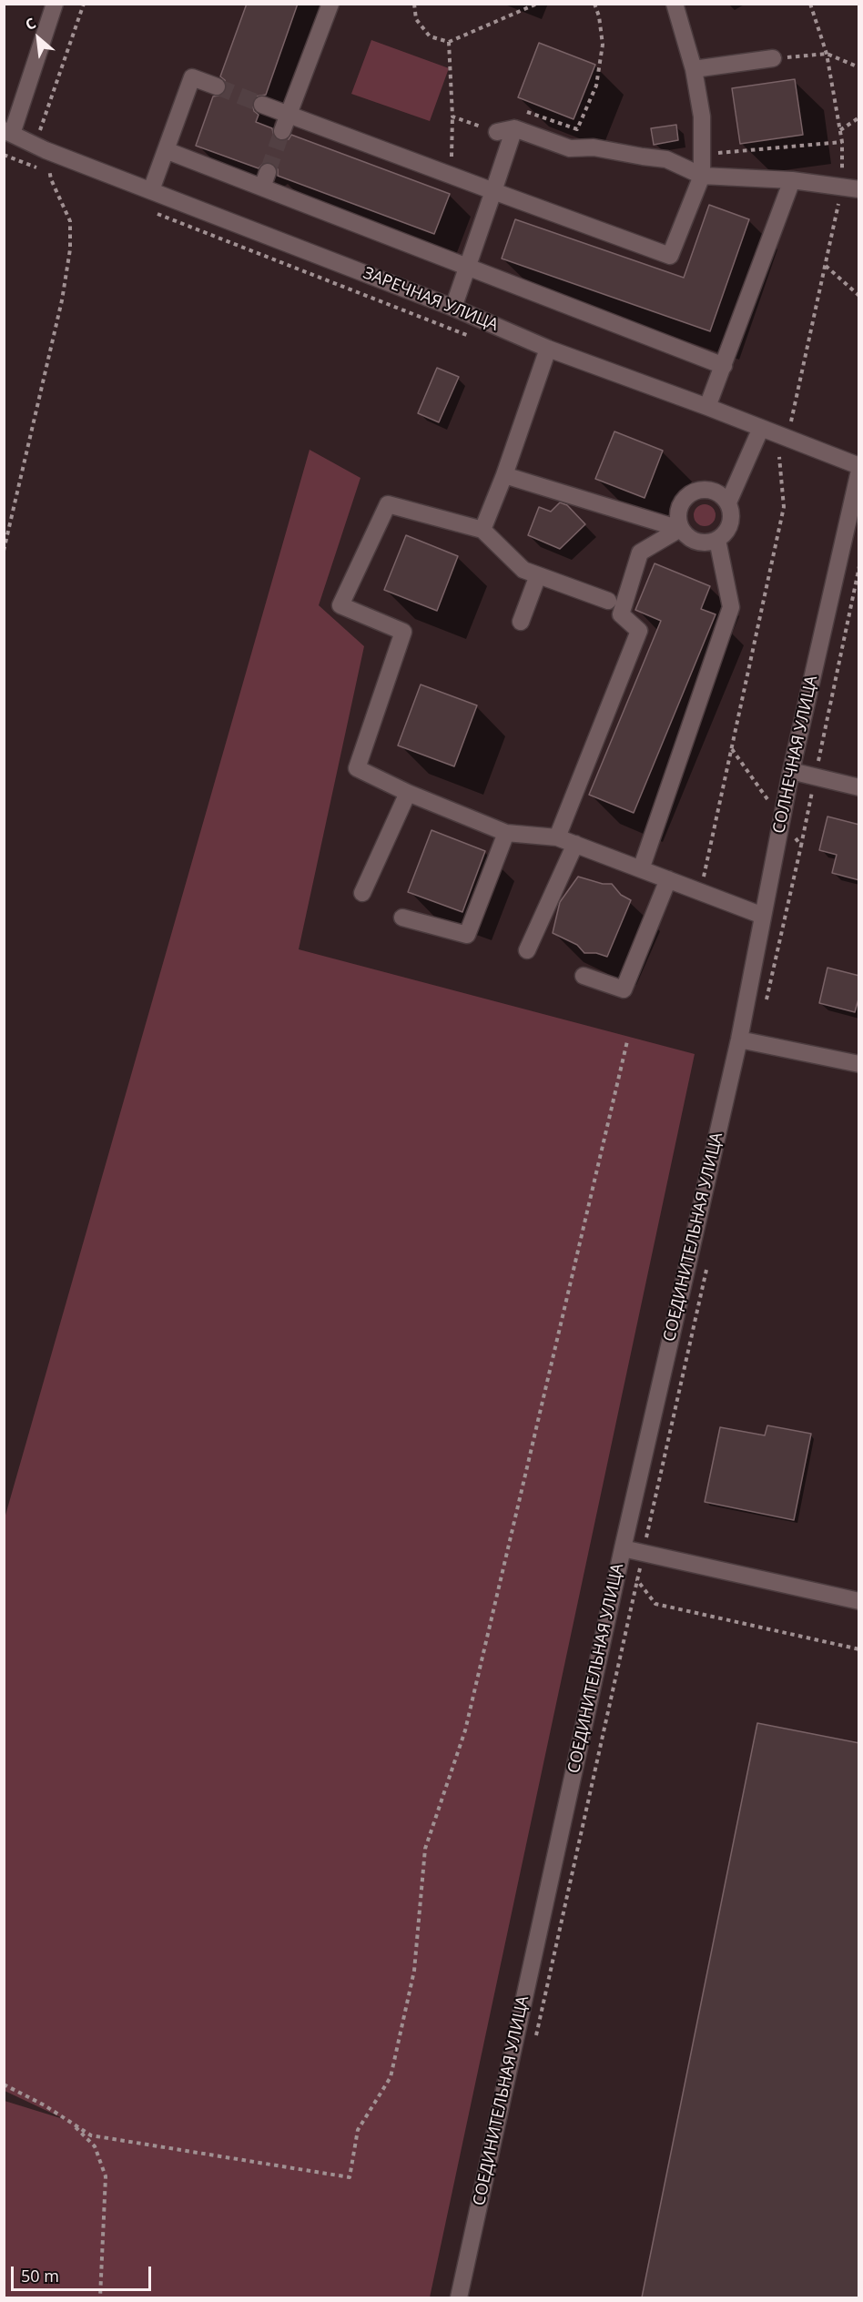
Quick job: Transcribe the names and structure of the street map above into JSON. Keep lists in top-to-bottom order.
{
  "streets": {
    "street": ["ЗАРЕЧНАЯ УЛИЦА", "СОЛНЕЧНАЯ УЛИЦА", "СОЕДИНИТЕЛЬНАЯ УЛИЦА"]
  },
  "crossings": [
    ["СОЛНЕЧНАЯ УЛИЦА", "СОЕДИНИТЕЛЬНАЯ УЛИЦА"]
  ],
  "scale_bar": "50 m",
  "north": "top left"
}
